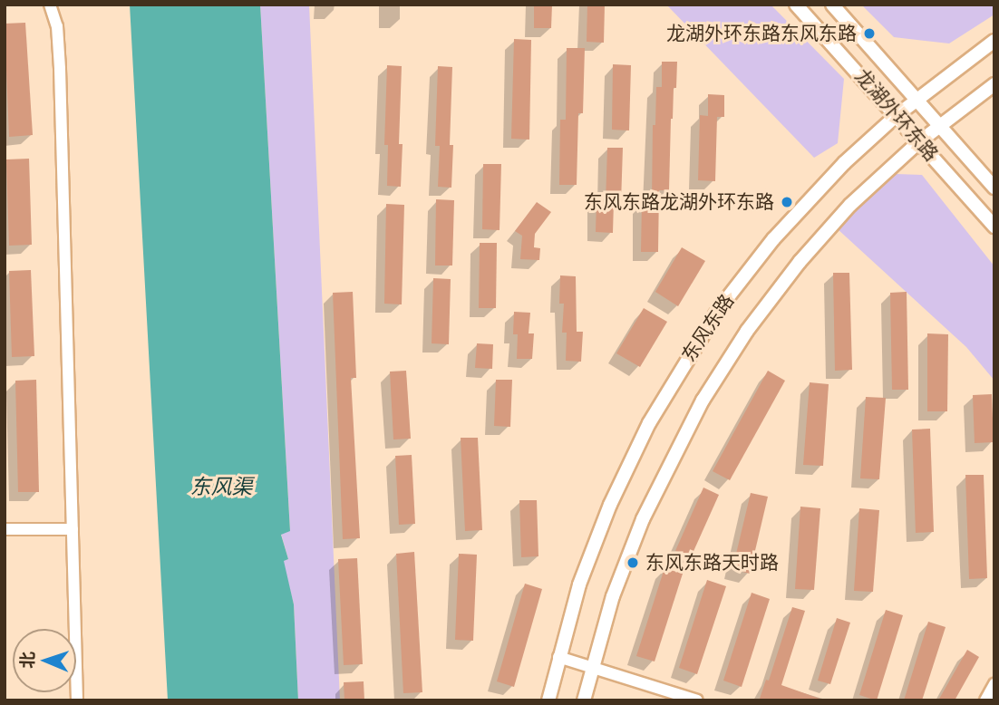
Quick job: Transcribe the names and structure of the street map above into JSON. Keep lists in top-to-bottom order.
{
  "streets": {
    "main road": ["龙湖外环东路", "东风东路"]
  },
  "crossings": [
    ["龙湖外环东路", "东风东路"]
  ],
  "water": ["东风渠"],
  "places": ["龙湖外环东路东风东路", "东风东路龙湖外环东路", "东风东路天时路"],
  "north": "left"
}
